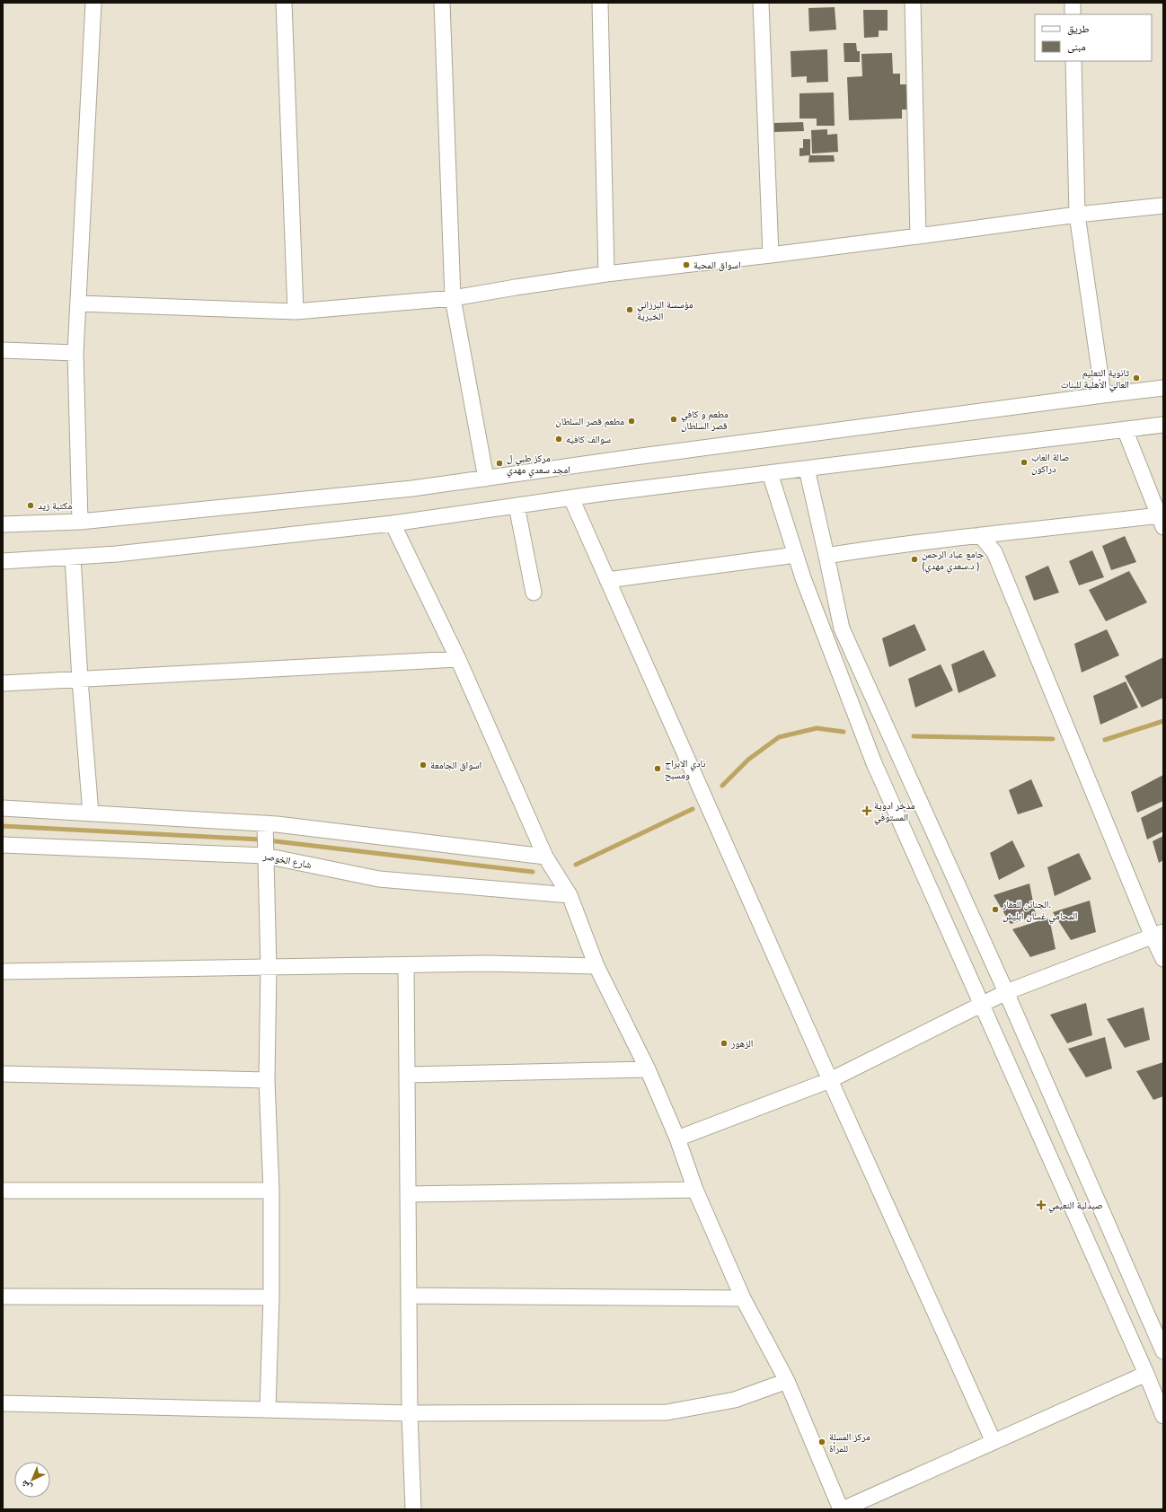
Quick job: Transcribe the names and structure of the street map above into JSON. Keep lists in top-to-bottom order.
{
  "streets": {
    "street": ["شارع الخوصر"]
  },
  "places": {
    "other": [
      "اسواق المحبة",
      "مؤسسة البرزاني الخيرية",
      "ثانوية التعليم العالي الأهلية للبنات",
      "مطعم و كافي قصر السلطان",
      "مطعم قصر السلطان",
      "سوالف كافيه",
      "صالة العاب دراكون",
      "مركز طبي ل امجد سعدي مهدي",
      "مكتبة زيد",
      "جامع عباد الرحمن (د.سعدي مهدي )",
      "اسواق الجامعة",
      "نادي الابراج ومسبح",
      "الجنائن للعقار. المحامي غسان ابليش",
      "الزهور",
      "مركز المسلة للمرأة"
    ],
    "health": ["مذخر ادویة المستوفي", "صيدلية النعيمي"]
  },
  "legend": ["طريق", "مبنى"],
  "north": "bottom left"
}
